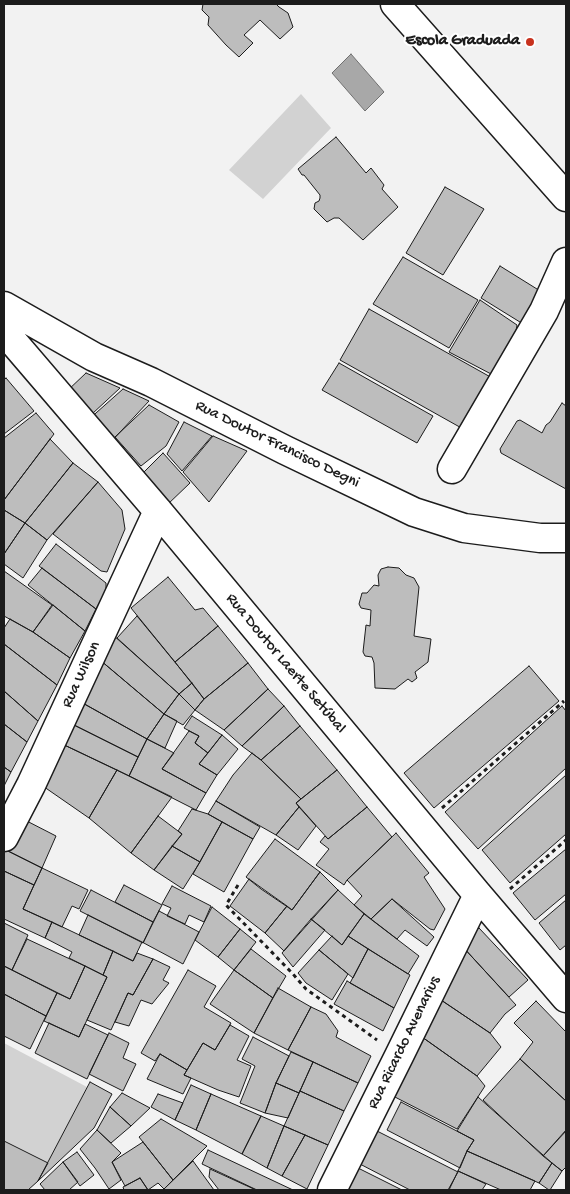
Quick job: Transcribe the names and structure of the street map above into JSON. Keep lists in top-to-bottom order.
{
  "streets": {
    "street": [
      "Rua Doutor Francisco Degni",
      "Rua Doutor Laerte Setúbal",
      "Rua Wilson",
      "Rua Ricardo Avenarius"
    ]
  },
  "crossings": [
    ["Rua Doutor Laerte Setúbal", "Rua Wilson"],
    ["Rua Doutor Laerte Setúbal", "Rua Ricardo Avenarius"]
  ],
  "places": ["Escola Graduada"]
}
